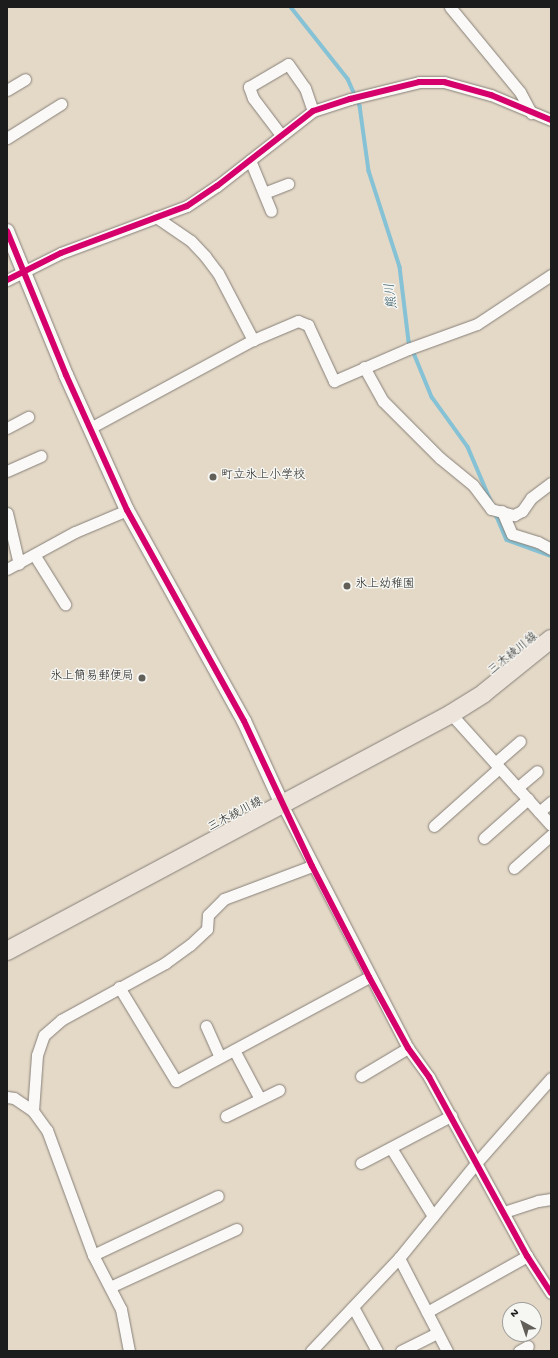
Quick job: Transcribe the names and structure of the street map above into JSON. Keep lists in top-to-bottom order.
{
  "streets": {
    "main road": ["三木綾川線"]
  },
  "water": ["熊川"],
  "places": ["町立氷上小学校", "氷上幼稚園", "氷上簡易郵便局"],
  "north": "top left"
}
